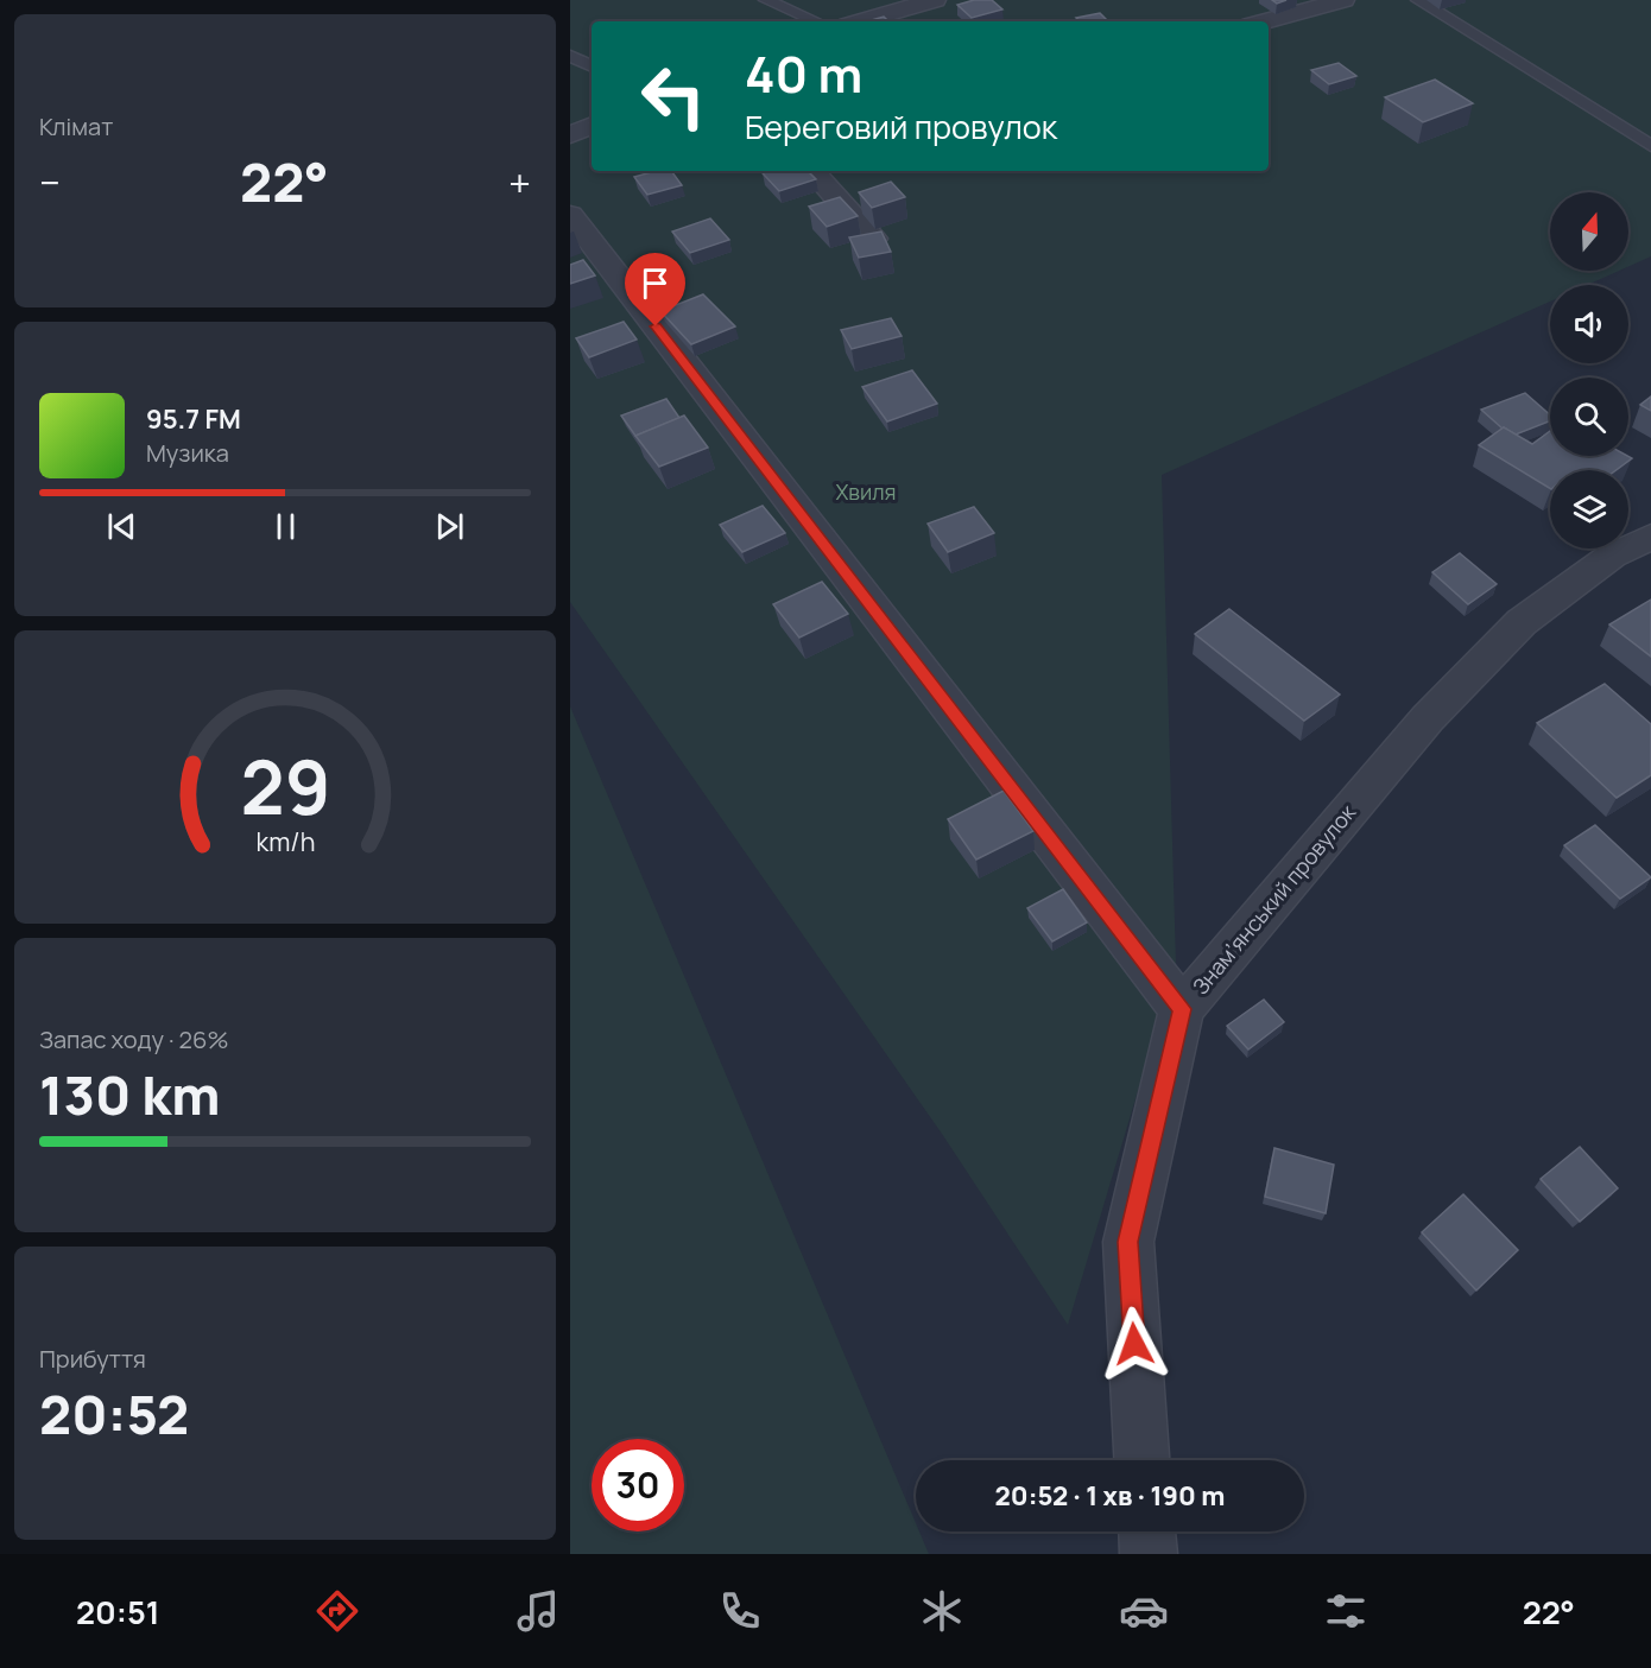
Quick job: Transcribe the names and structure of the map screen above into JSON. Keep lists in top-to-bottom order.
{
  "streets": {
    "street": ["Знамʼянський провулок"]
  },
  "parks": ["Хвиля"],
  "north": "top",
  "page": {
    "tile": [
      "Клімат",
      ["Запас ходу · 26%", "130 km"],
      ["Прибуття", "20:52"]
    ],
    "turn": ["40 m", "Береговий провулок"],
    "heat": ["−", "22°", "+"],
    "song": ["95.7 FM", "Музика"],
    "limit": "30",
    "trip": "20:52 · 1 хв · 190 m",
    "tabs": ["20:51", "22°"],
    "gauge": ["29", "km/h"]
  }
}
